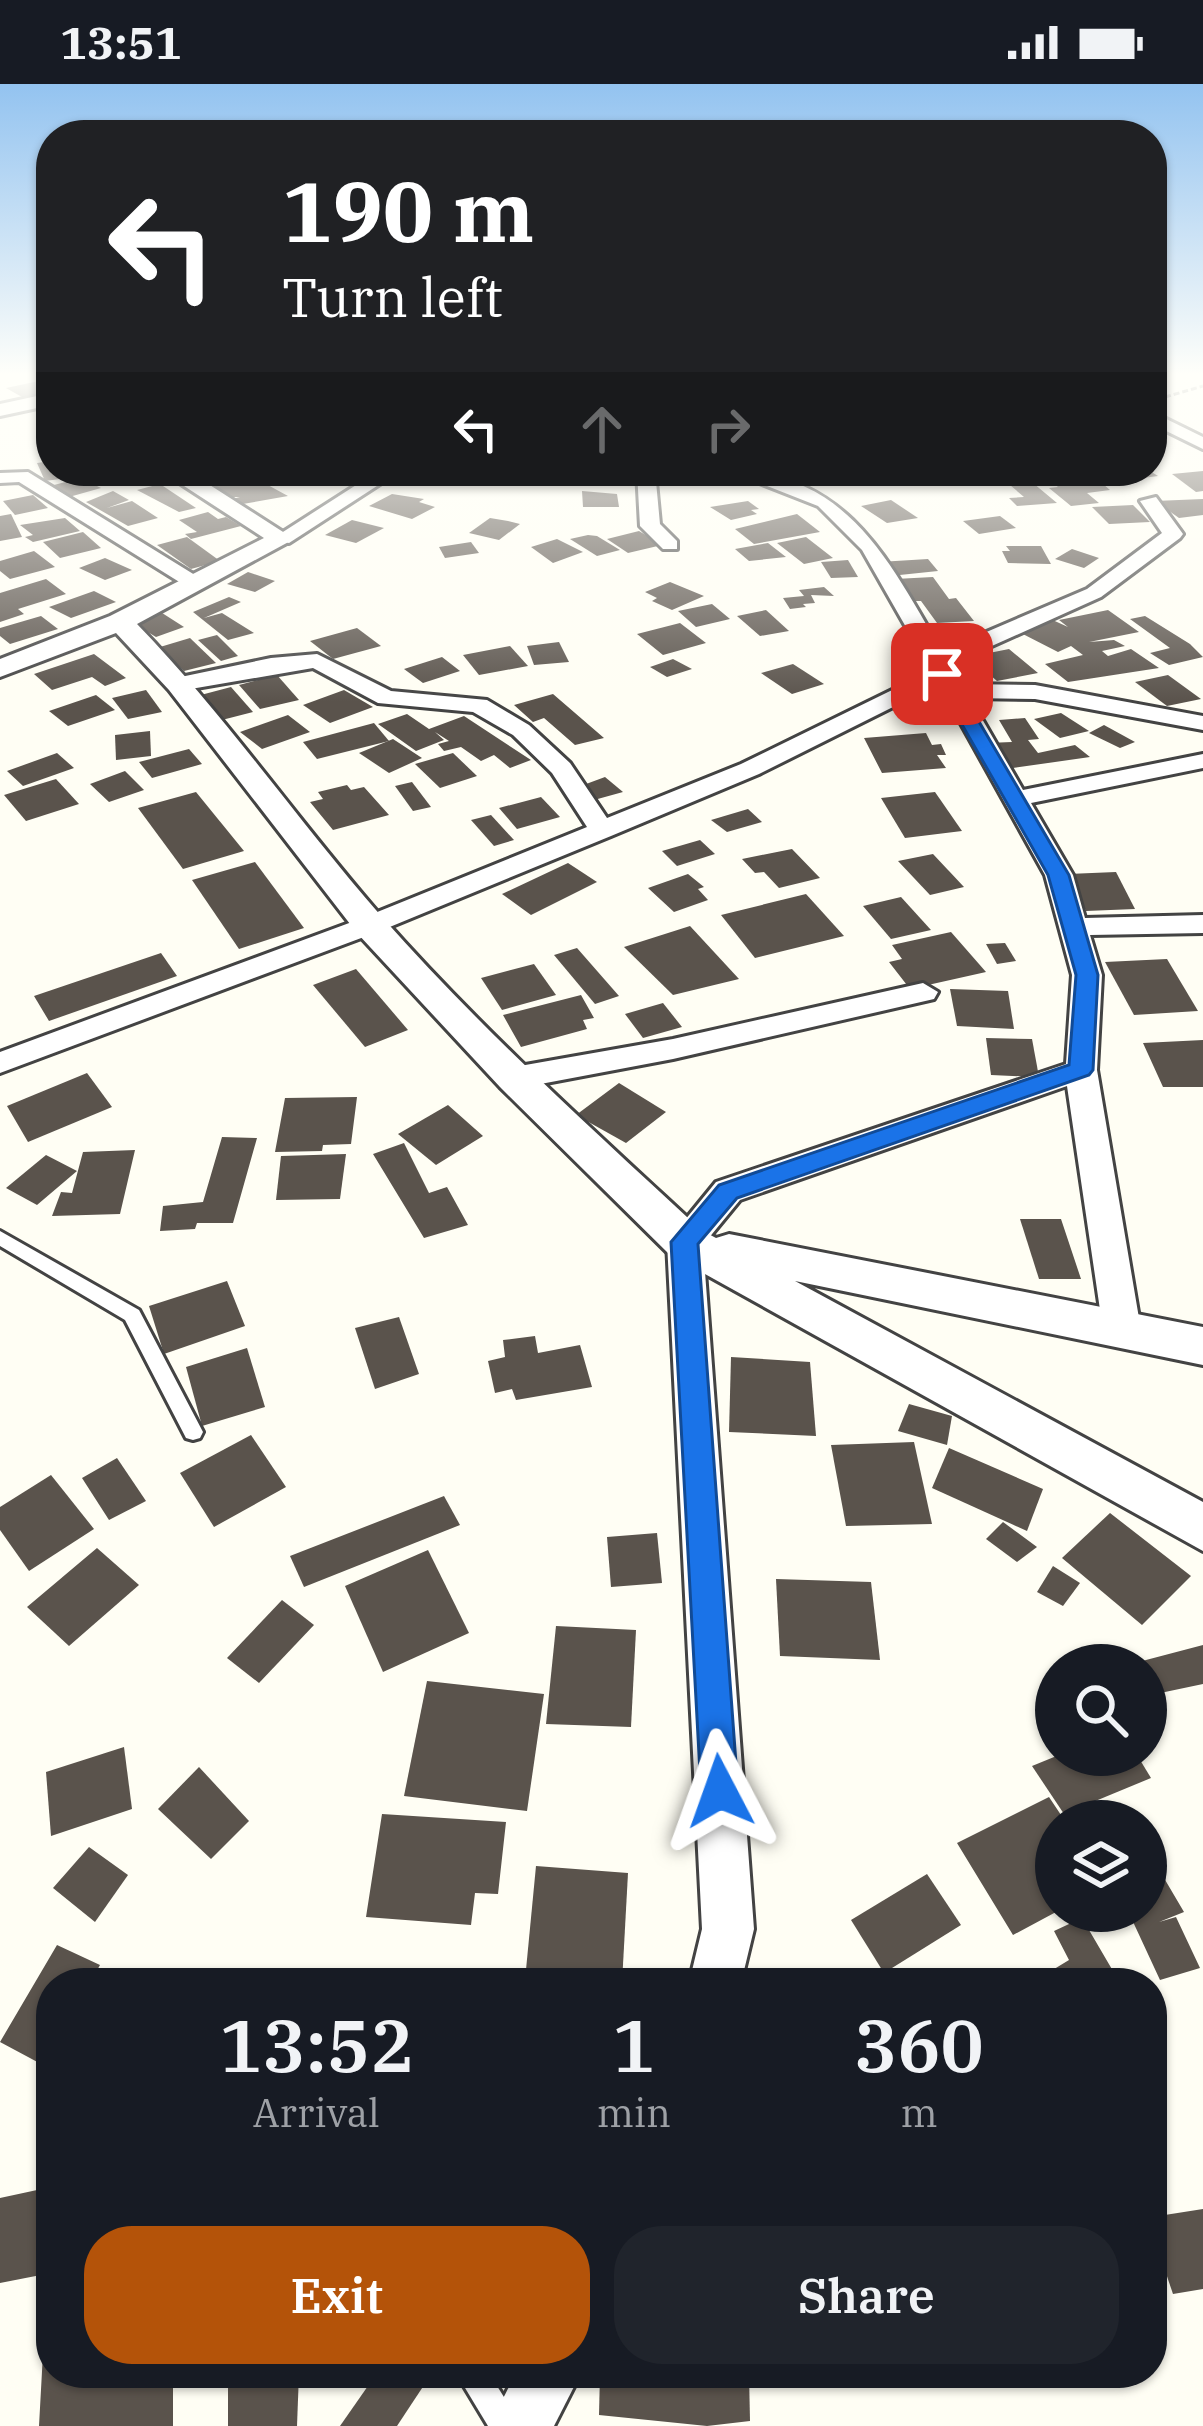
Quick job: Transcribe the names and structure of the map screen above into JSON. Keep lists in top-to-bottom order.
{
  "page": {
    "status": "13:51",
    "turn": ["190 m", "Turn left"],
    "eta": [
      "13:52",
      "Arrival",
      "1",
      "min",
      "360",
      "m"
    ],
    "buttons": ["Exit", "Share"]
  }
}
